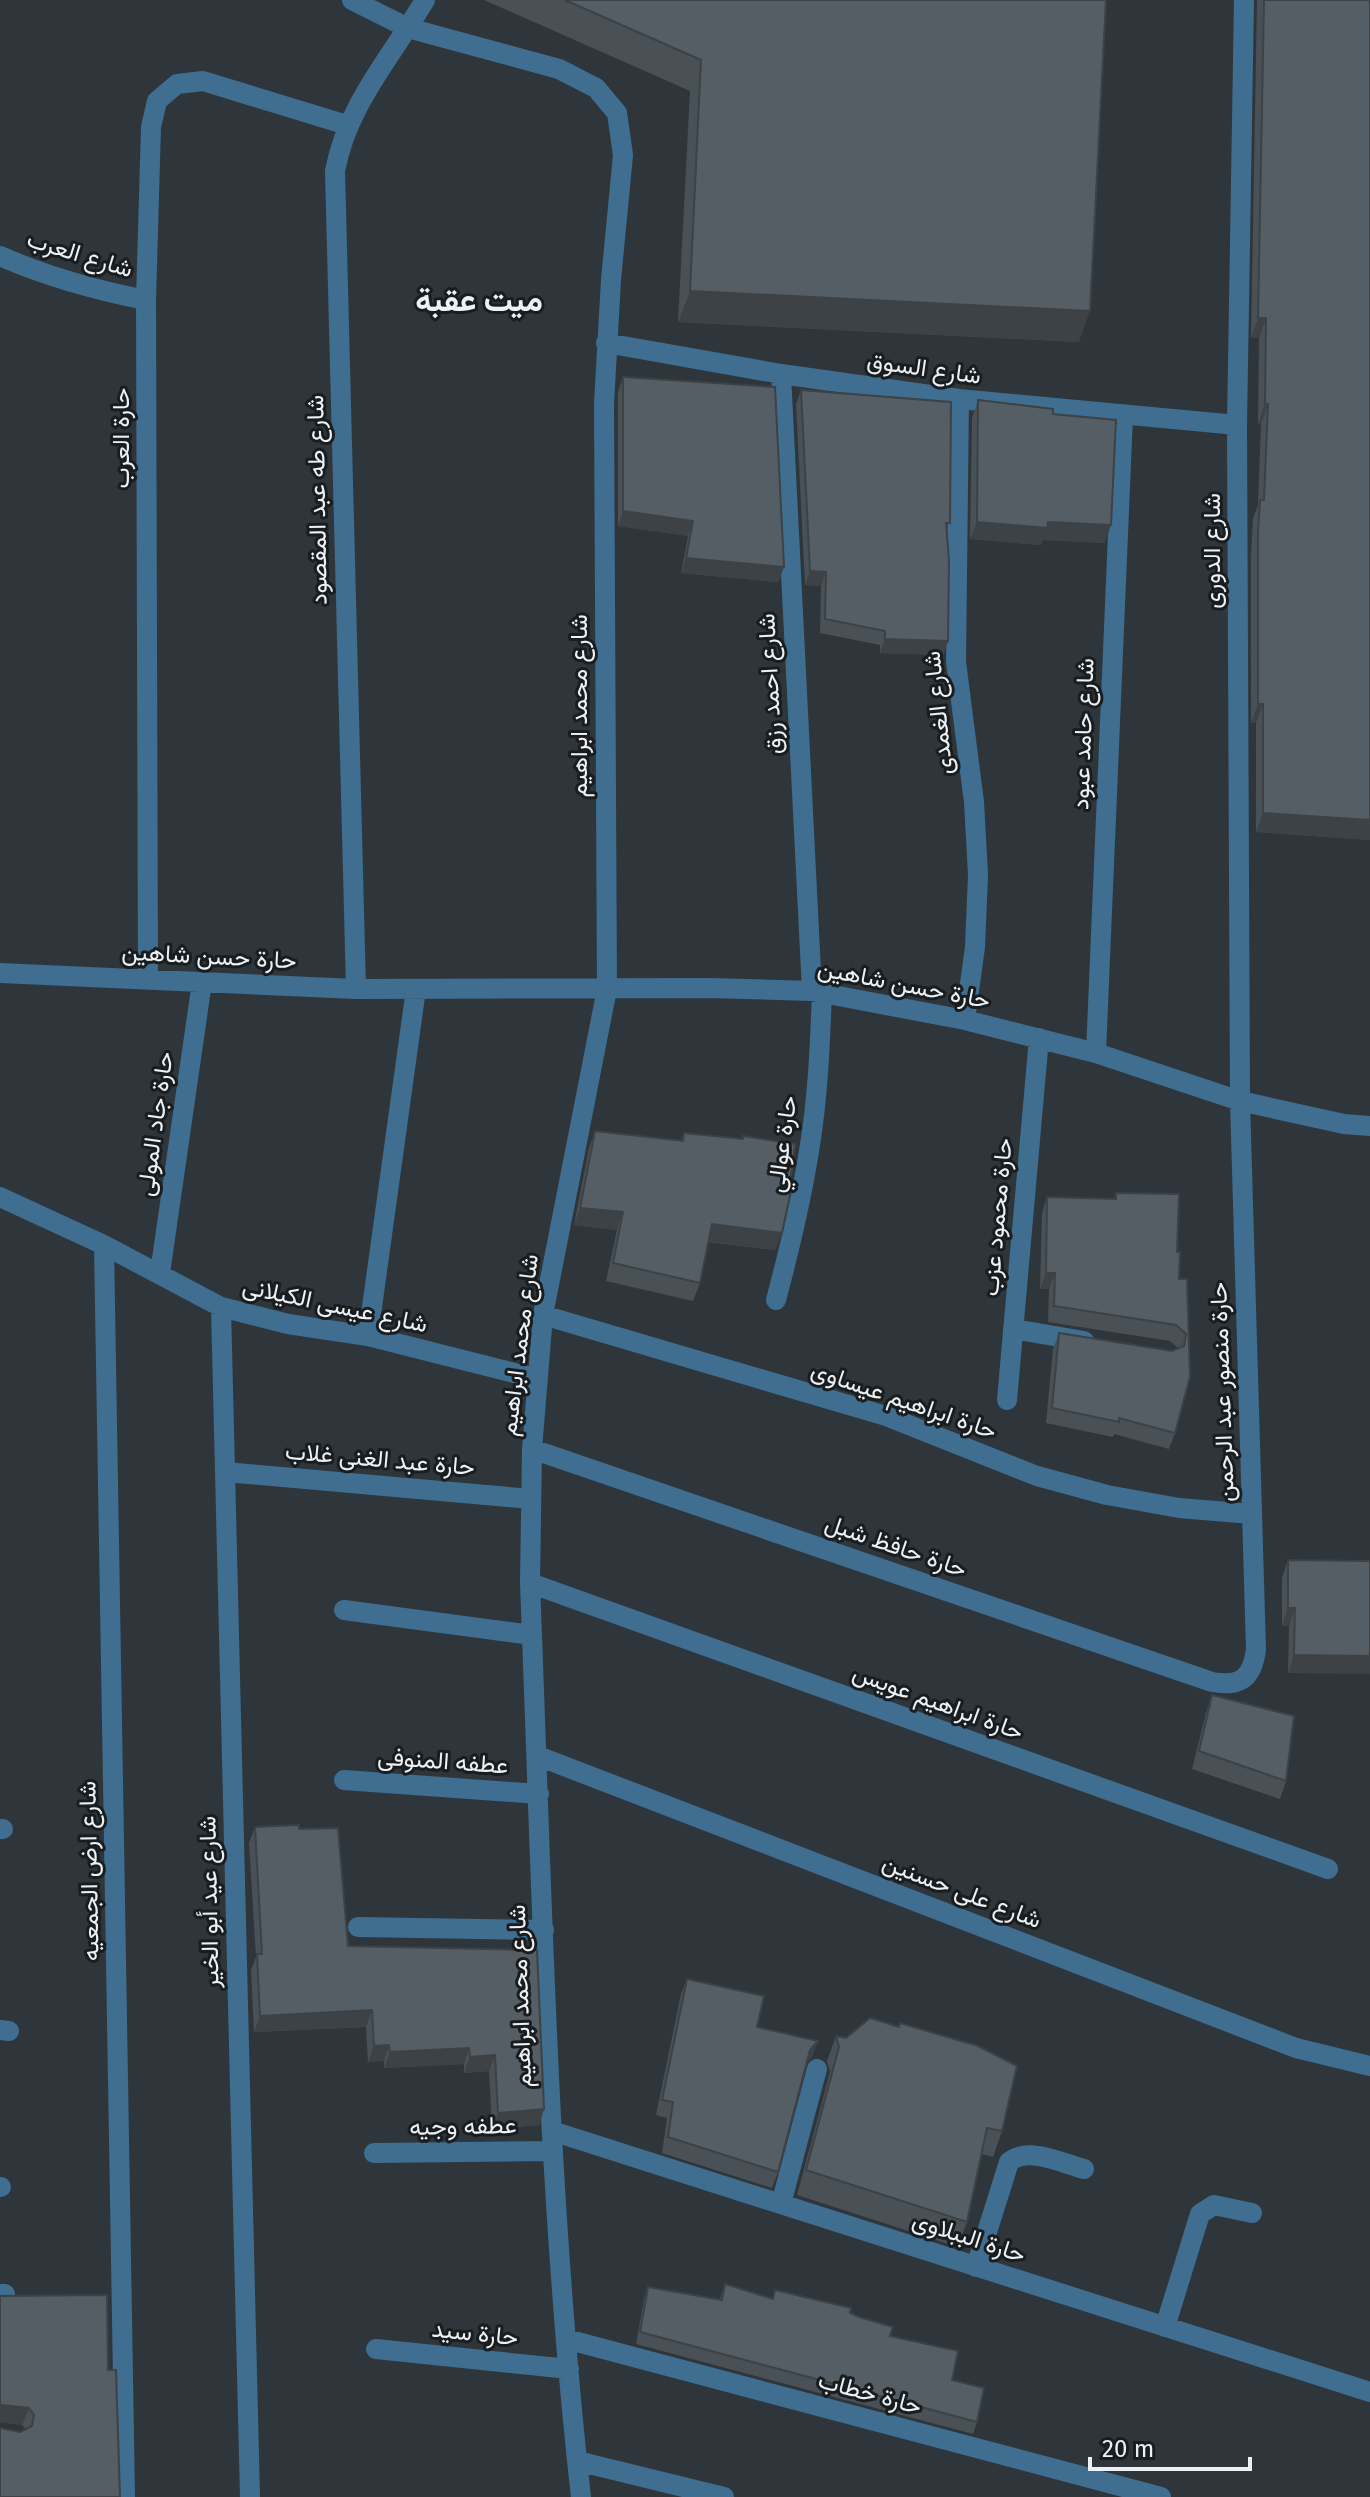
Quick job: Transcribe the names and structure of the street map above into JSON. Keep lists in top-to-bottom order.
{
  "streets": {
    "street": [
      "شارع العرب",
      "شارع السوق",
      "حارة العرب",
      "شارع طه عبد المقصود",
      "شارع الدورى",
      "شارع احمد رزق",
      "شارع محمد ابراهيم",
      "شارع الغمدى",
      "شارع حامد عبود",
      "حارة حسن شاهين",
      "حارة جاد المولى",
      "حارة عوالي",
      "حارة محمود عزب",
      "شارع عيسى الكيلانى",
      "حارة منصور عبد الرحمن",
      "حارة ابراهيم عيساوى",
      "حارة عبد الغنى غلاب",
      "حارة حافظ شبل",
      "حارة ابراهيم عويس",
      "عطفه المنوفى",
      "شارع ارض الجمعيه",
      "شارع على حسنين",
      "شارع عيد أبو الخير",
      "عطفه وجيه",
      "حارة الببلاوى",
      "حارة سيد",
      "حارة خطاب"
    ]
  },
  "crossings": [
    ["شارع العرب", "حارة العرب"],
    ["شارع السوق", "شارع الدورى"],
    ["شارع السوق", "شارع احمد رزق"],
    ["شارع السوق", "شارع محمد ابراهيم"],
    ["شارع السوق", "شارع الغمدى"],
    ["شارع السوق", "شارع حامد عبود"],
    ["حارة العرب", "شارع طه عبد المقصود"],
    ["حارة العرب", "حارة حسن شاهين"],
    ["شارع طه عبد المقصود", "شارع محمد ابراهيم"],
    ["شارع طه عبد المقصود", "حارة حسن شاهين"],
    ["شارع الدورى", "حارة حسن شاهين"],
    ["شارع الدورى", "حارة منصور عبد الرحمن"],
    ["شارع احمد رزق", "حارة حسن شاهين"],
    ["شارع احمد رزق", "حارة عوالي"],
    ["شارع محمد ابراهيم", "حارة حسن شاهين"],
    ["شارع محمد ابراهيم", "شارع عيسى الكيلانى"],
    ["شارع محمد ابراهيم", "حارة ابراهيم عيساوى"],
    ["شارع محمد ابراهيم", "حارة عبد الغنى غلاب"],
    ["شارع محمد ابراهيم", "حارة حافظ شبل"],
    ["شارع محمد ابراهيم", "حارة ابراهيم عويس"],
    ["شارع محمد ابراهيم", "عطفه المنوفى"],
    ["شارع محمد ابراهيم", "شارع على حسنين"],
    ["شارع محمد ابراهيم", "عطفه وجيه"],
    ["شارع محمد ابراهيم", "حارة الببلاوى"],
    ["شارع محمد ابراهيم", "حارة سيد"],
    ["شارع محمد ابراهيم", "حارة خطاب"],
    ["شارع الغمدى", "حارة حسن شاهين"],
    ["شارع حامد عبود", "حارة حسن شاهين"],
    ["حارة حسن شاهين", "حارة جاد المولى"],
    ["حارة حسن شاهين", "حارة عوالي"],
    ["حارة حسن شاهين", "حارة محمود عزب"],
    ["حارة حسن شاهين", "حارة منصور عبد الرحمن"],
    ["حارة جاد المولى", "شارع عيسى الكيلانى"],
    ["شارع عيسى الكيلانى", "شارع ارض الجمعيه"],
    ["شارع عيسى الكيلانى", "شارع عيد أبو الخير"],
    ["حارة منصور عبد الرحمن", "حارة ابراهيم عيساوى"],
    ["حارة منصور عبد الرحمن", "حارة حافظ شبل"],
    ["حارة عبد الغنى غلاب", "شارع عيد أبو الخير"],
    ["عطفه وجيه", "حارة الببلاوى"]
  ],
  "districts": ["ميت عقبة"],
  "scale_bar": "20 m"
}
